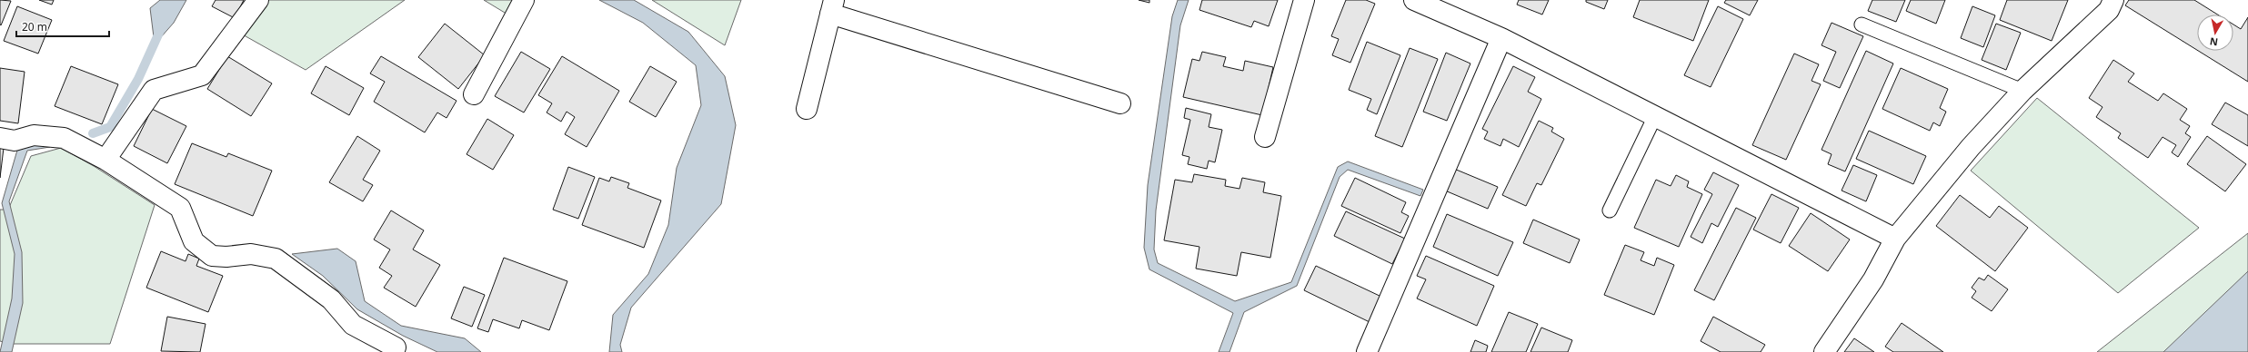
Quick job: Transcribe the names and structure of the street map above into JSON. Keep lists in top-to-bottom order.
{
  "scale_bar": "20 m",
  "north": "bottom"
}
